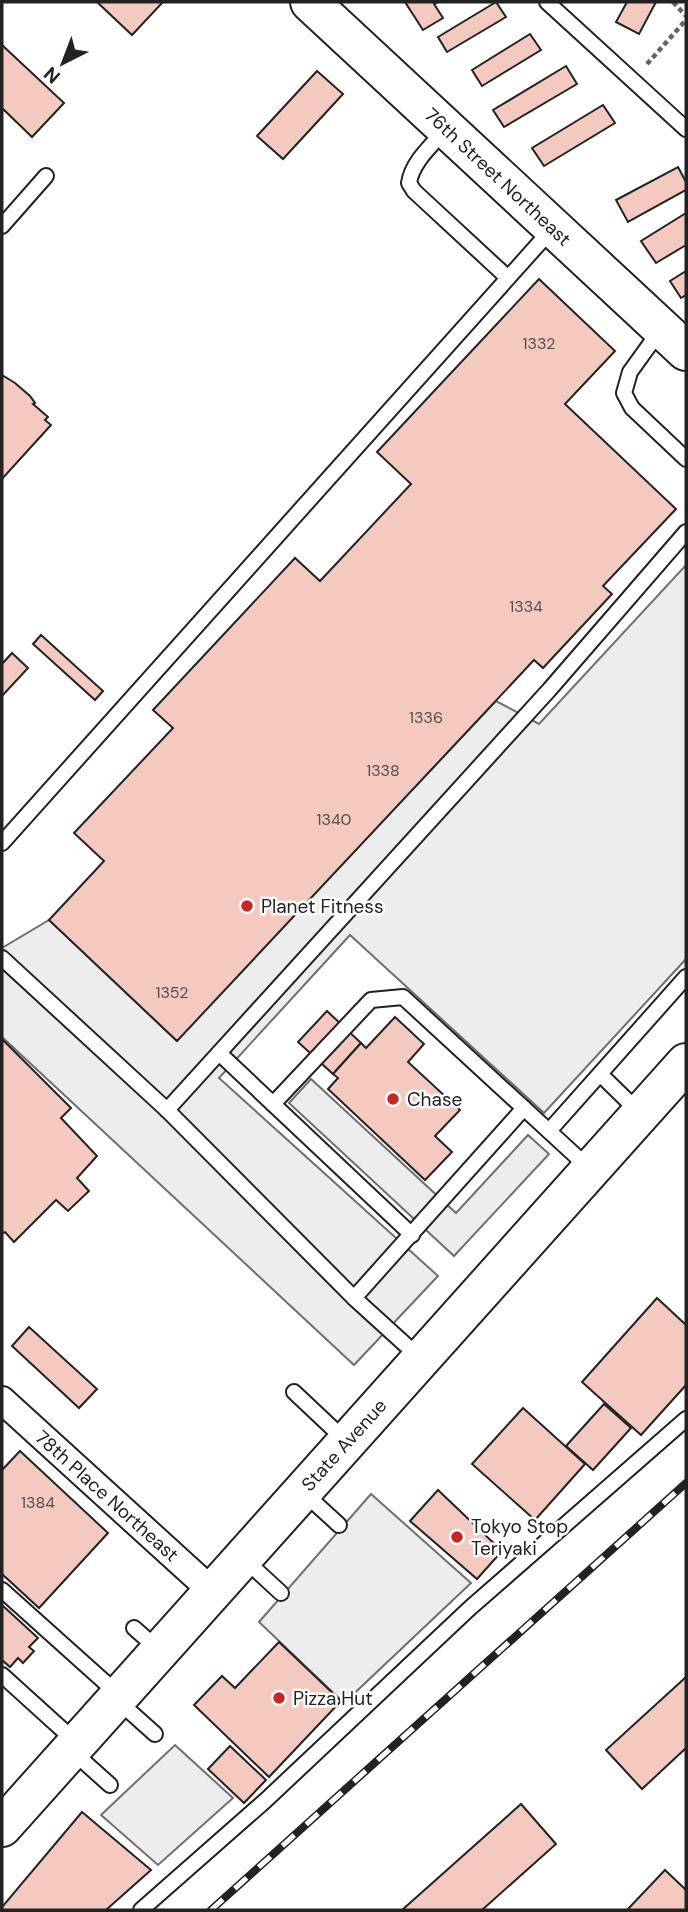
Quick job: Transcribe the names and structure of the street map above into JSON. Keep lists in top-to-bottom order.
{
  "streets": {
    "main road": ["76th Street Northeast", "State Avenue"],
    "street": ["78th Place Northeast"]
  },
  "crossings": [
    ["State Avenue", "78th Place Northeast"]
  ],
  "places": [
    "Planet Fitness",
    "Chase",
    "Tokyo Stop Teriyaki",
    "Pizza Hut"
  ],
  "house_numbers": [
    "1332",
    "1334",
    "1336",
    "1338",
    "1340",
    "1352",
    "1384"
  ],
  "north": "bottom left"
}
